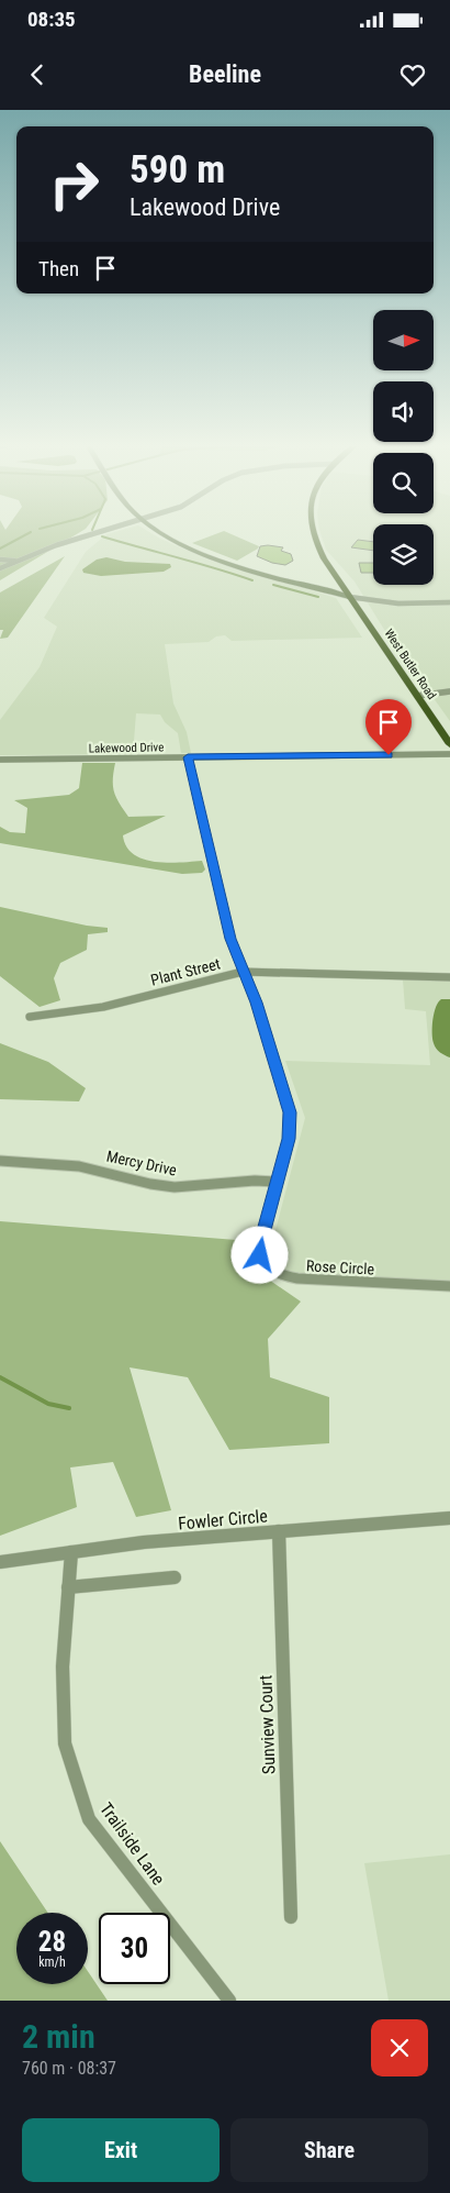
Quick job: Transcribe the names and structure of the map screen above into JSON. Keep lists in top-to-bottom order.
{
  "streets": {
    "main road": ["West Butler Road"],
    "street": [
      "Lakewood Drive",
      "Plant Street",
      "Mercy Drive",
      "Rose Circle",
      "Fowler Circle",
      "Sunview Court",
      "Trailside Lane"
    ]
  },
  "crossings": [
    ["Lakewood Drive", "Rose Circle"],
    ["Plant Street", "Rose Circle"],
    ["Mercy Drive", "Rose Circle"],
    ["Fowler Circle", "Sunview Court"],
    ["Fowler Circle", "Trailside Lane"]
  ],
  "north": "right",
  "page": {
    "status": "08:35",
    "header": "Beeline",
    "turn": ["590 m", "Lakewood Drive"],
    "then": "Then",
    "speed": "28 km/h",
    "limit": "30",
    "heading": ["2 min", "760 m · 08:37"],
    "buttons": ["Exit", "Share"]
  }
}
